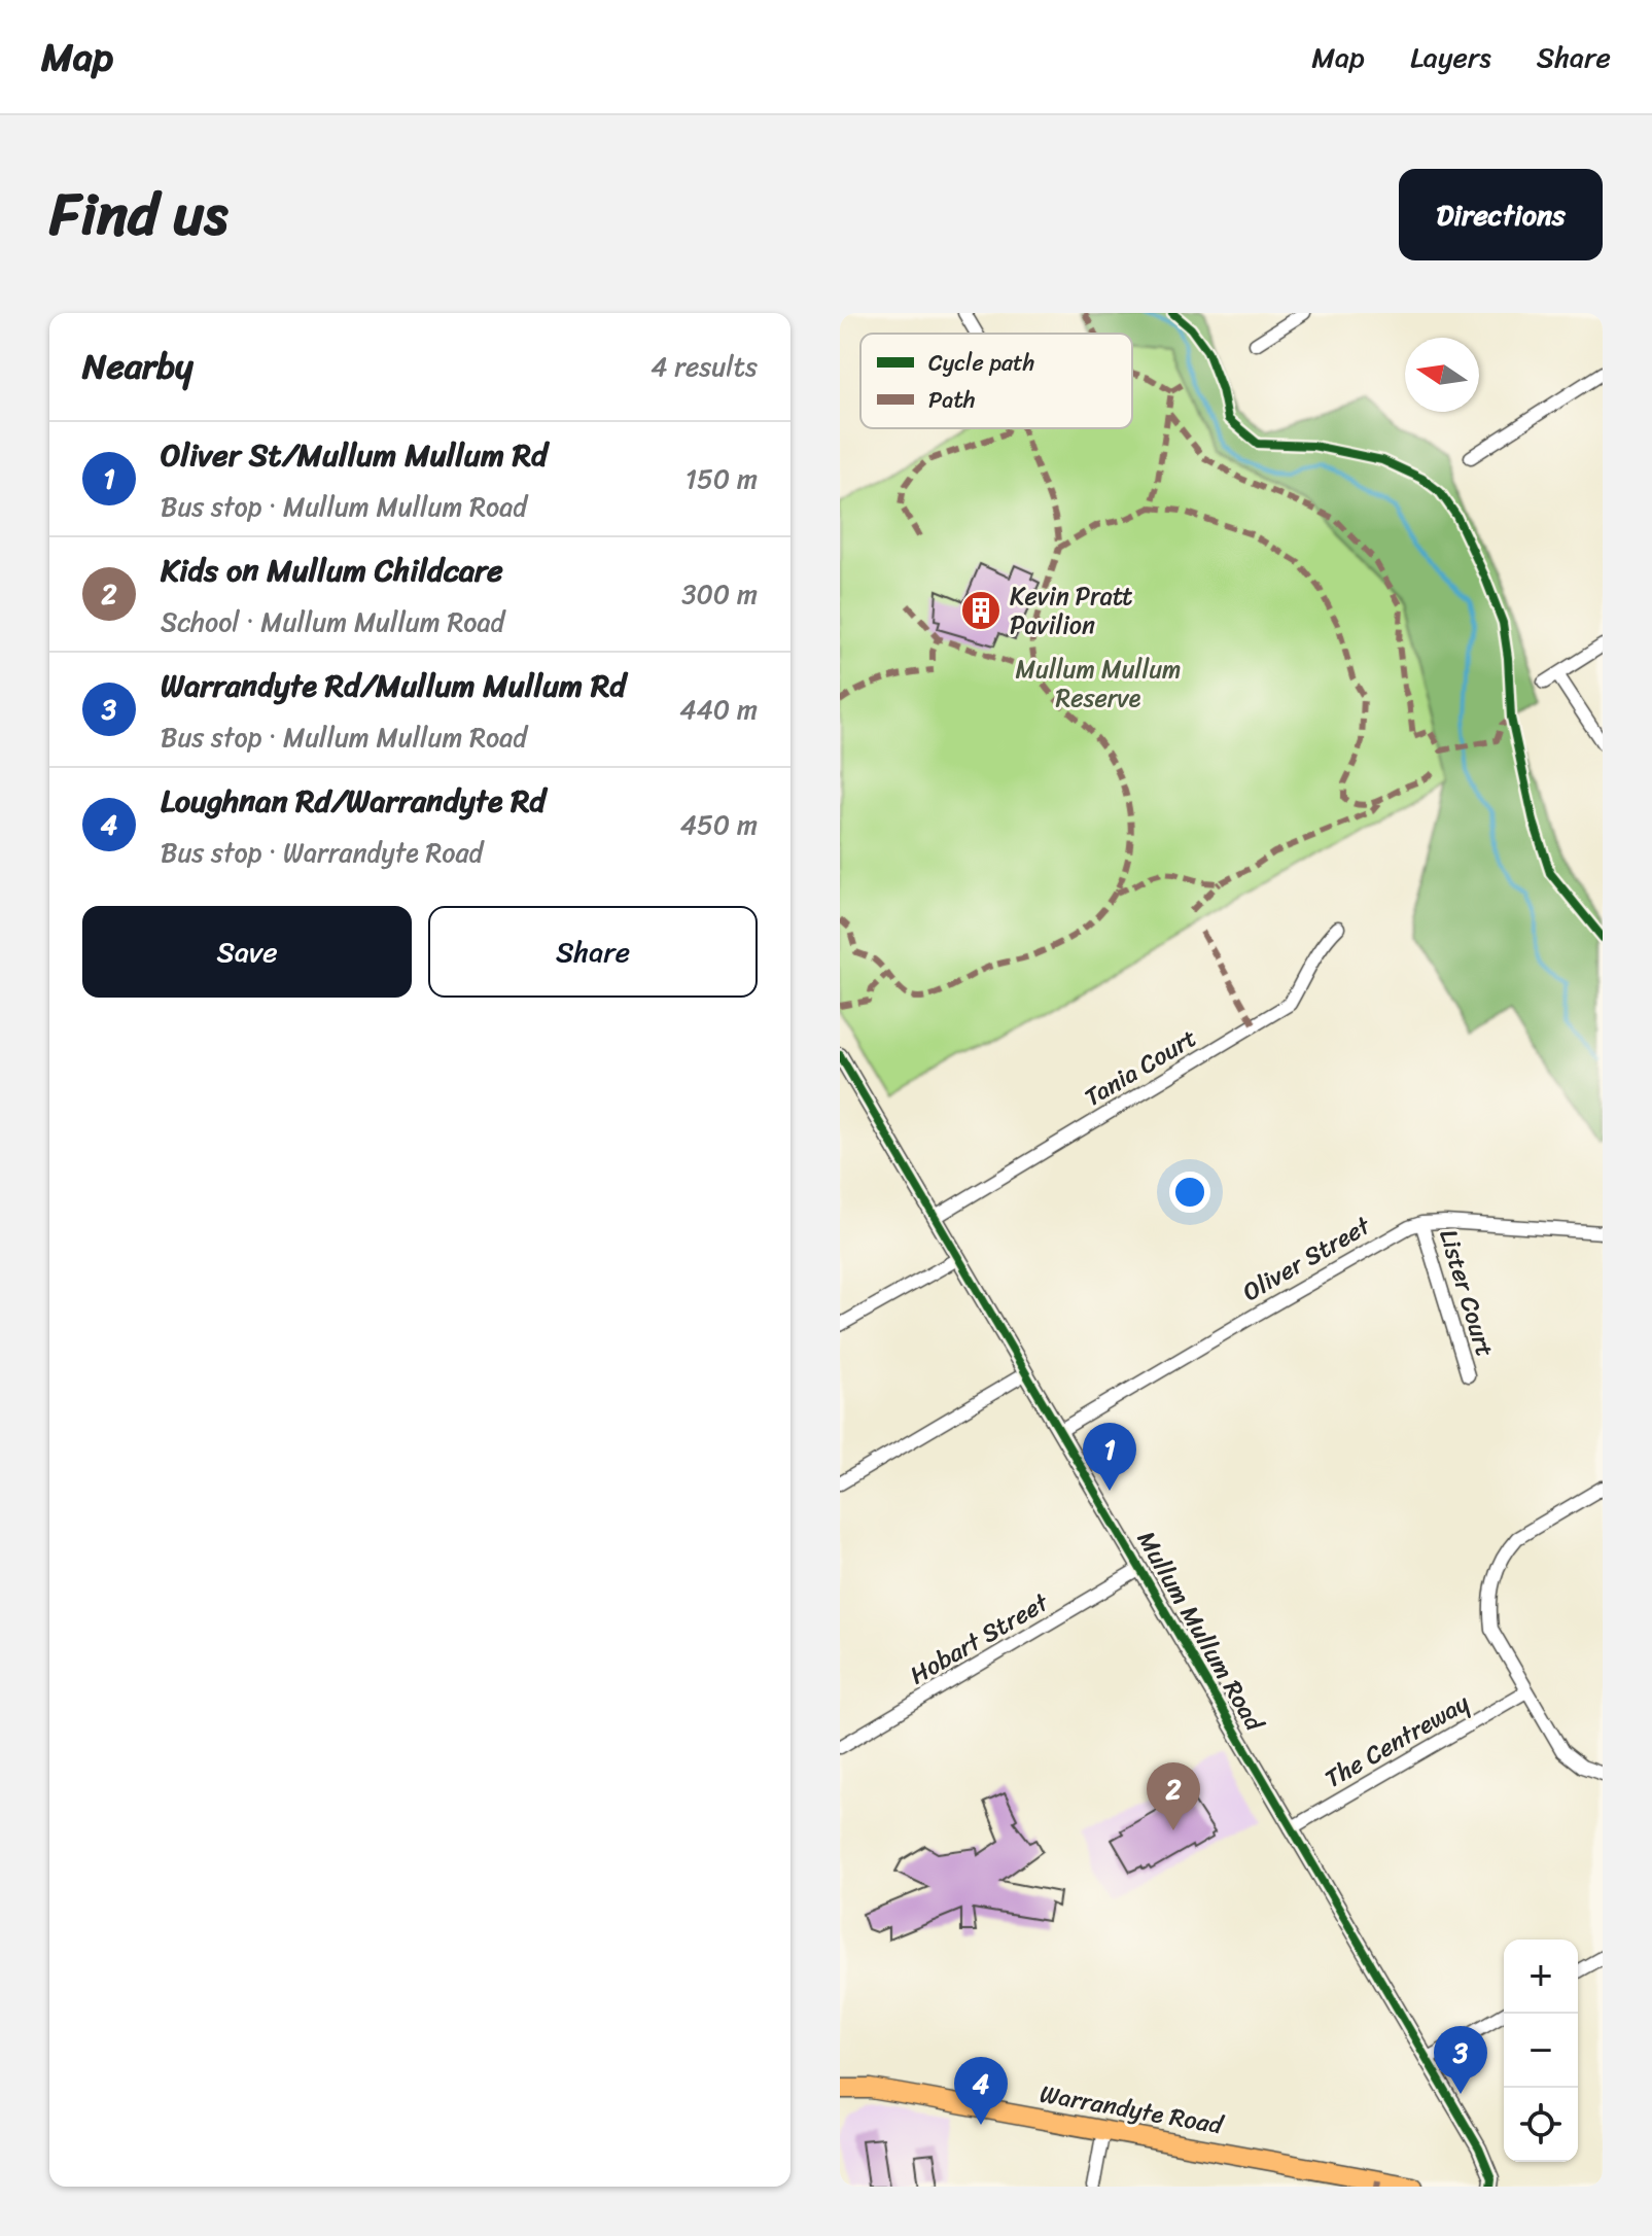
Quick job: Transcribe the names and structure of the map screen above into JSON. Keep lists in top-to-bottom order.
{
  "streets": {
    "main road": ["Warrandyte Road"],
    "street": [
      "Tania Court",
      "Oliver Street",
      "Lister Court",
      "Mullum Mullum Road",
      "Hobart Street",
      "The Centreway"
    ]
  },
  "crossings": [
    ["Tania Court", "Mullum Mullum Road"],
    ["Oliver Street", "Lister Court"],
    ["Oliver Street", "Mullum Mullum Road"],
    ["Mullum Mullum Road", "Hobart Street"],
    ["Mullum Mullum Road", "The Centreway"]
  ],
  "parks": ["Mullum Mullum Reserve"],
  "places": {
    "building": ["Kevin Pratt Pavilion"]
  },
  "legend": ["Cycle path", "Path"],
  "north": "left",
  "page": {
    "header": "Map",
    "nav": ["Map", "Layers", "Share"],
    "title": "Find us",
    "buttons": [
      "Directions",
      ["Save", "Share"]
    ],
    "heading": ["Nearby", "4 results"],
    "list": [
      {
        "mark": "1",
        "name": "Oliver St/Mullum Mullum Rd",
        "note": "Bus stop · Mullum Mullum Road",
        "value": "150 m"
      },
      {
        "mark": "2",
        "name": "Kids on Mullum Childcare",
        "note": "School · Mullum Mullum Road",
        "value": "300 m"
      },
      {
        "mark": "3",
        "name": "Warrandyte Rd/Mullum Mullum Rd",
        "note": "Bus stop · Mullum Mullum Road",
        "value": "440 m"
      },
      {
        "mark": "4",
        "name": "Loughnan Rd/Warrandyte Rd",
        "note": "Bus stop · Warrandyte Road",
        "value": "450 m"
      }
    ],
    "pins": [
      "1",
      "2",
      "3",
      "4"
    ],
    "map_buttons": ["+", "−"]
  }
}
